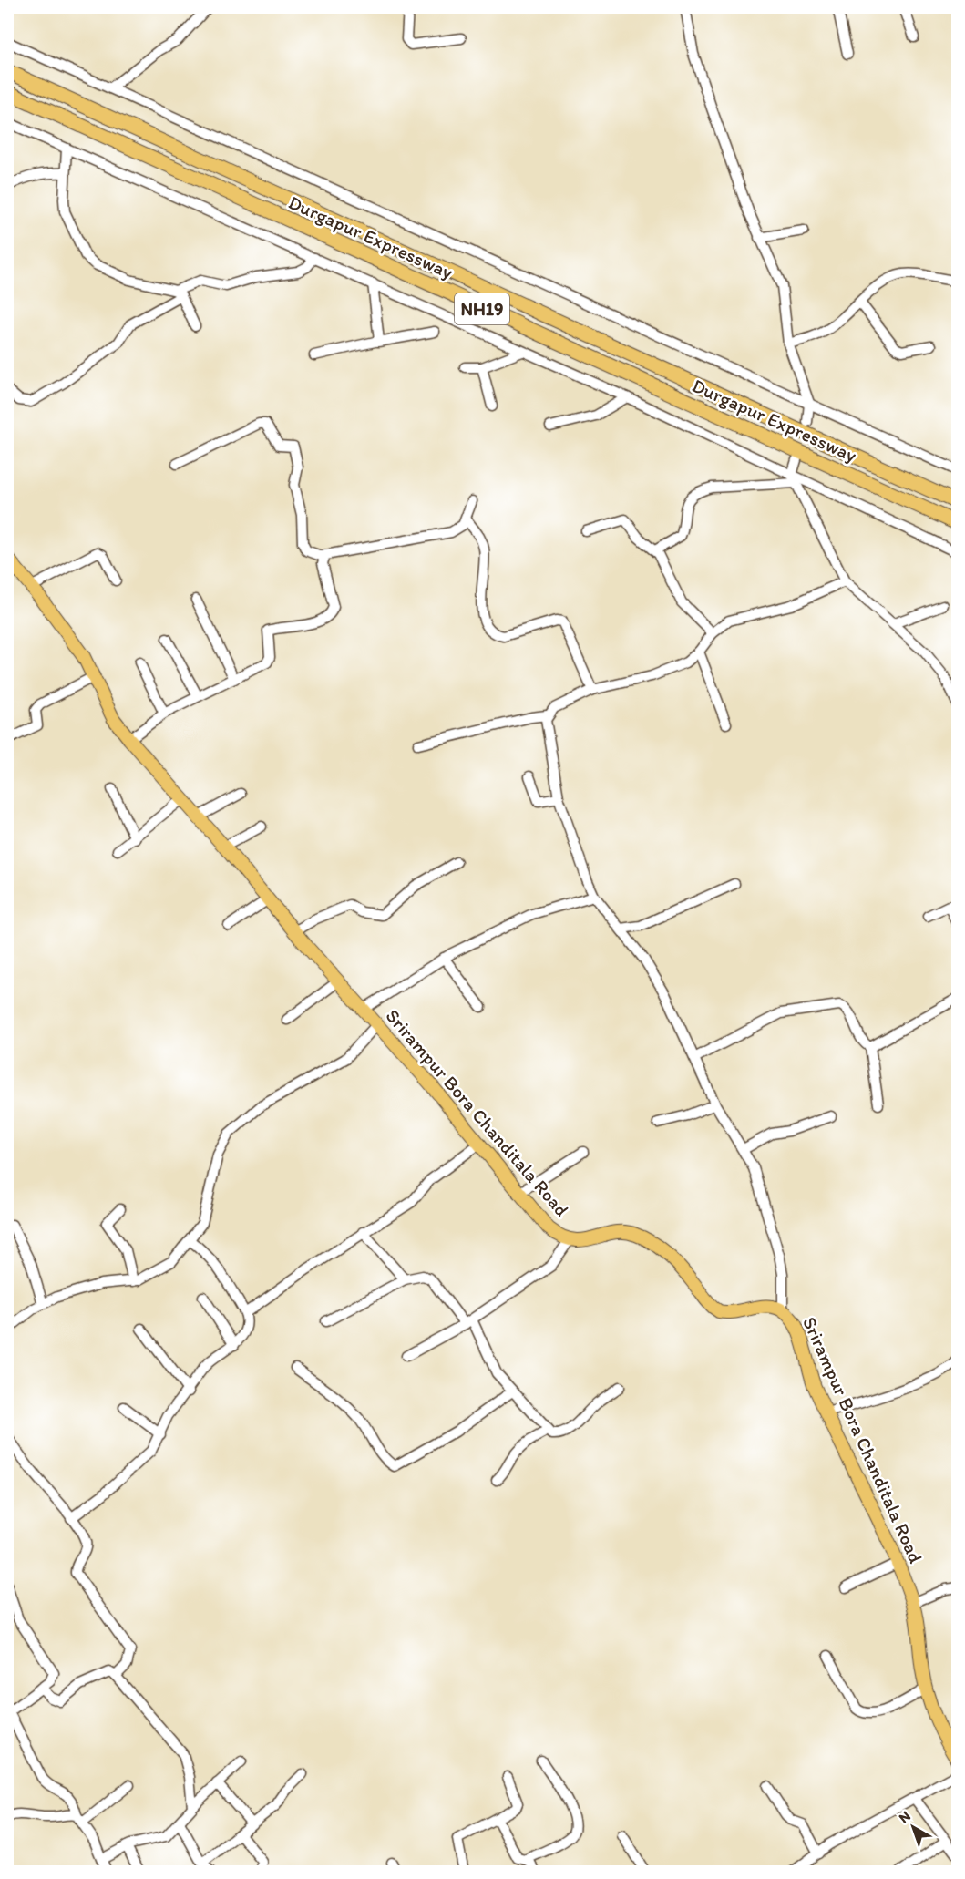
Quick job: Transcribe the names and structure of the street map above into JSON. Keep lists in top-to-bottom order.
{
  "streets": {
    "highway": ["Durgapur Expressway", "NH19"],
    "main road": ["Srirampur Bora Chanditala Road"]
  },
  "north": "top left"
}
